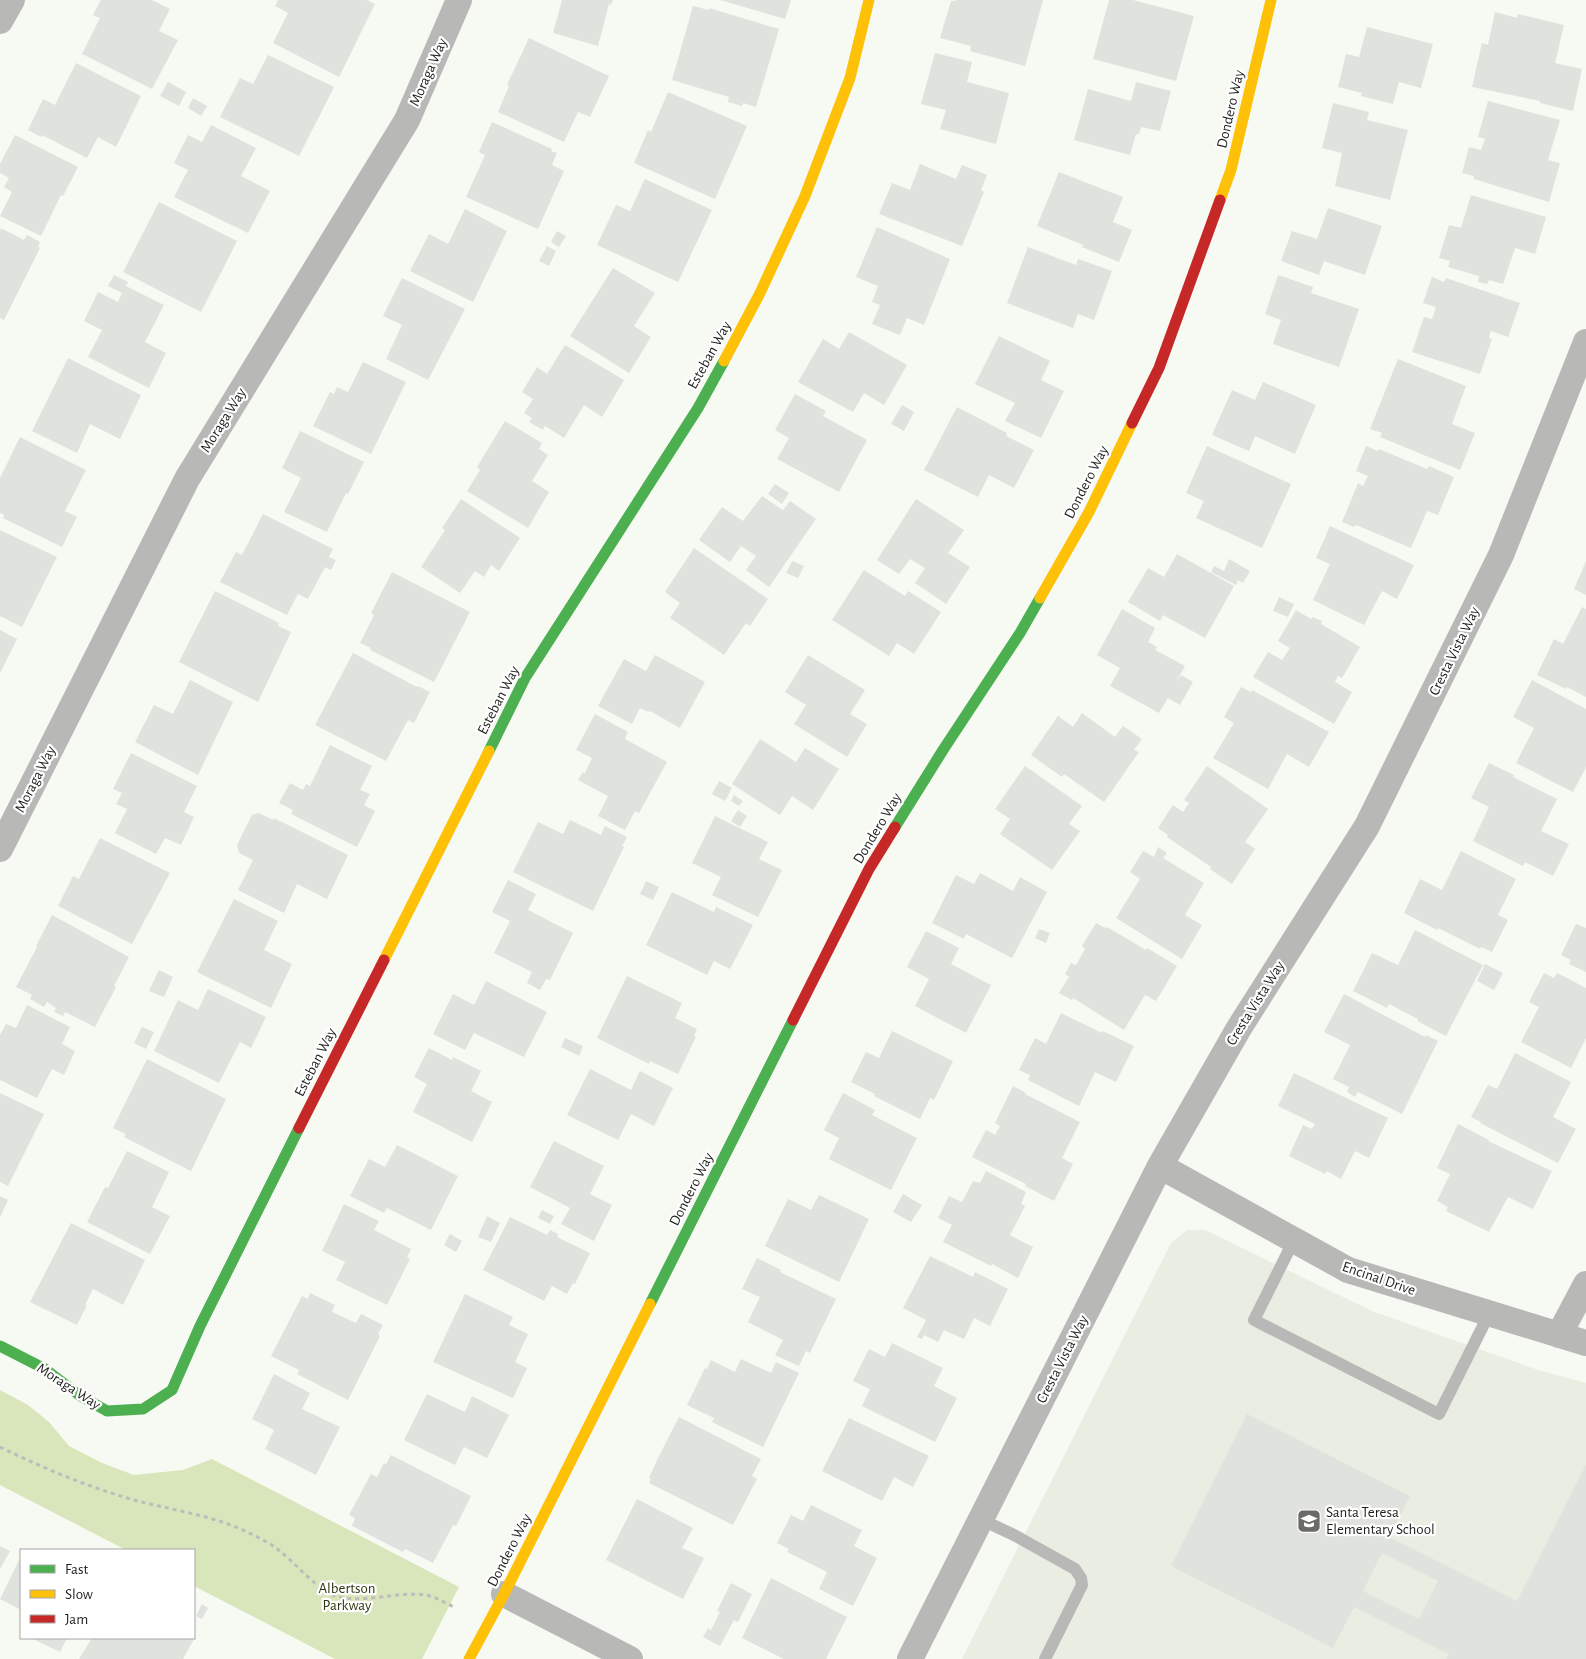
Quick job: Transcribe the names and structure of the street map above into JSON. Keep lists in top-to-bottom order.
{
  "streets": {
    "street": [
      "Moraga Way",
      "Dondero Way",
      "Esteban Way",
      "Cresta Vista Way",
      "Encinal Drive"
    ]
  },
  "crossings": [
    ["Moraga Way", "Esteban Way"],
    ["Cresta Vista Way", "Encinal Drive"]
  ],
  "parks": ["Albertson Parkway"],
  "places": {
    "school or university": ["Santa Teresa Elementary School"]
  },
  "legend": ["Fast", "Slow", "Jam"]
}
